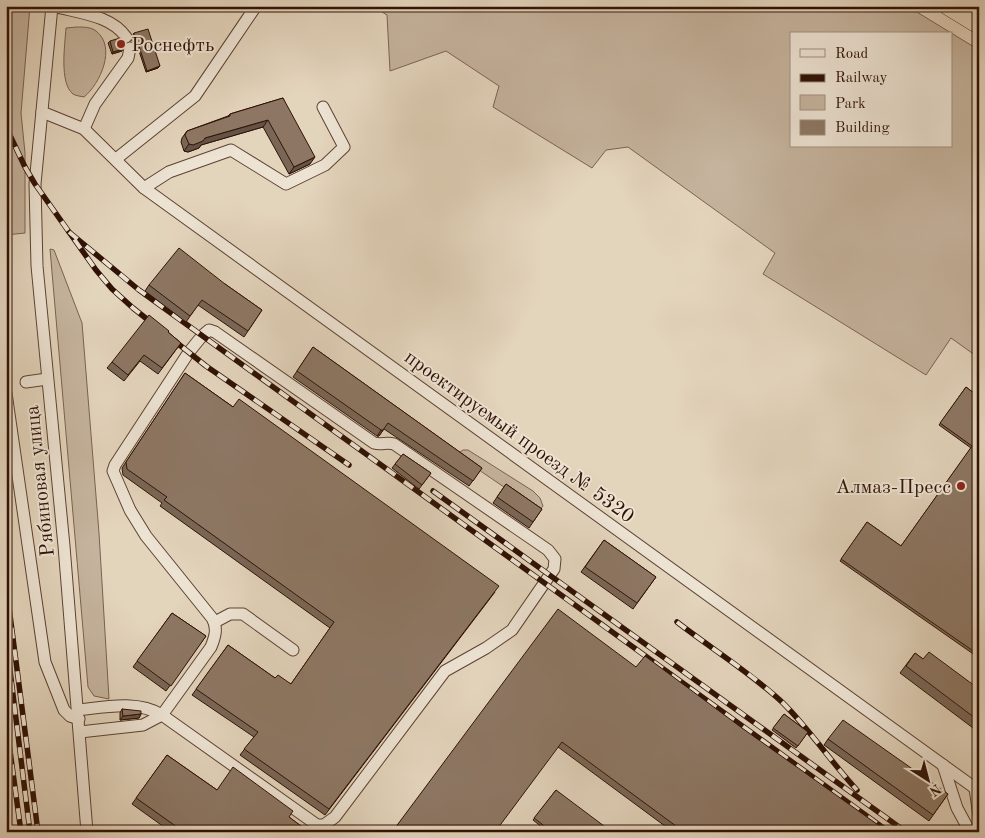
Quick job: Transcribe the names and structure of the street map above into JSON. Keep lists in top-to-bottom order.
{
  "streets": {
    "street": ["проектируемый проезд № 5320", "Рябиновая улица"]
  },
  "crossings": [
    ["проектируемый проезд № 5320", "Рябиновая улица"]
  ],
  "places": ["Роснефть", "Алмаз-Пресс"],
  "legend": [
    "Road",
    "Railway",
    "Park",
    "Building"
  ],
  "north": "bottom right"
}
